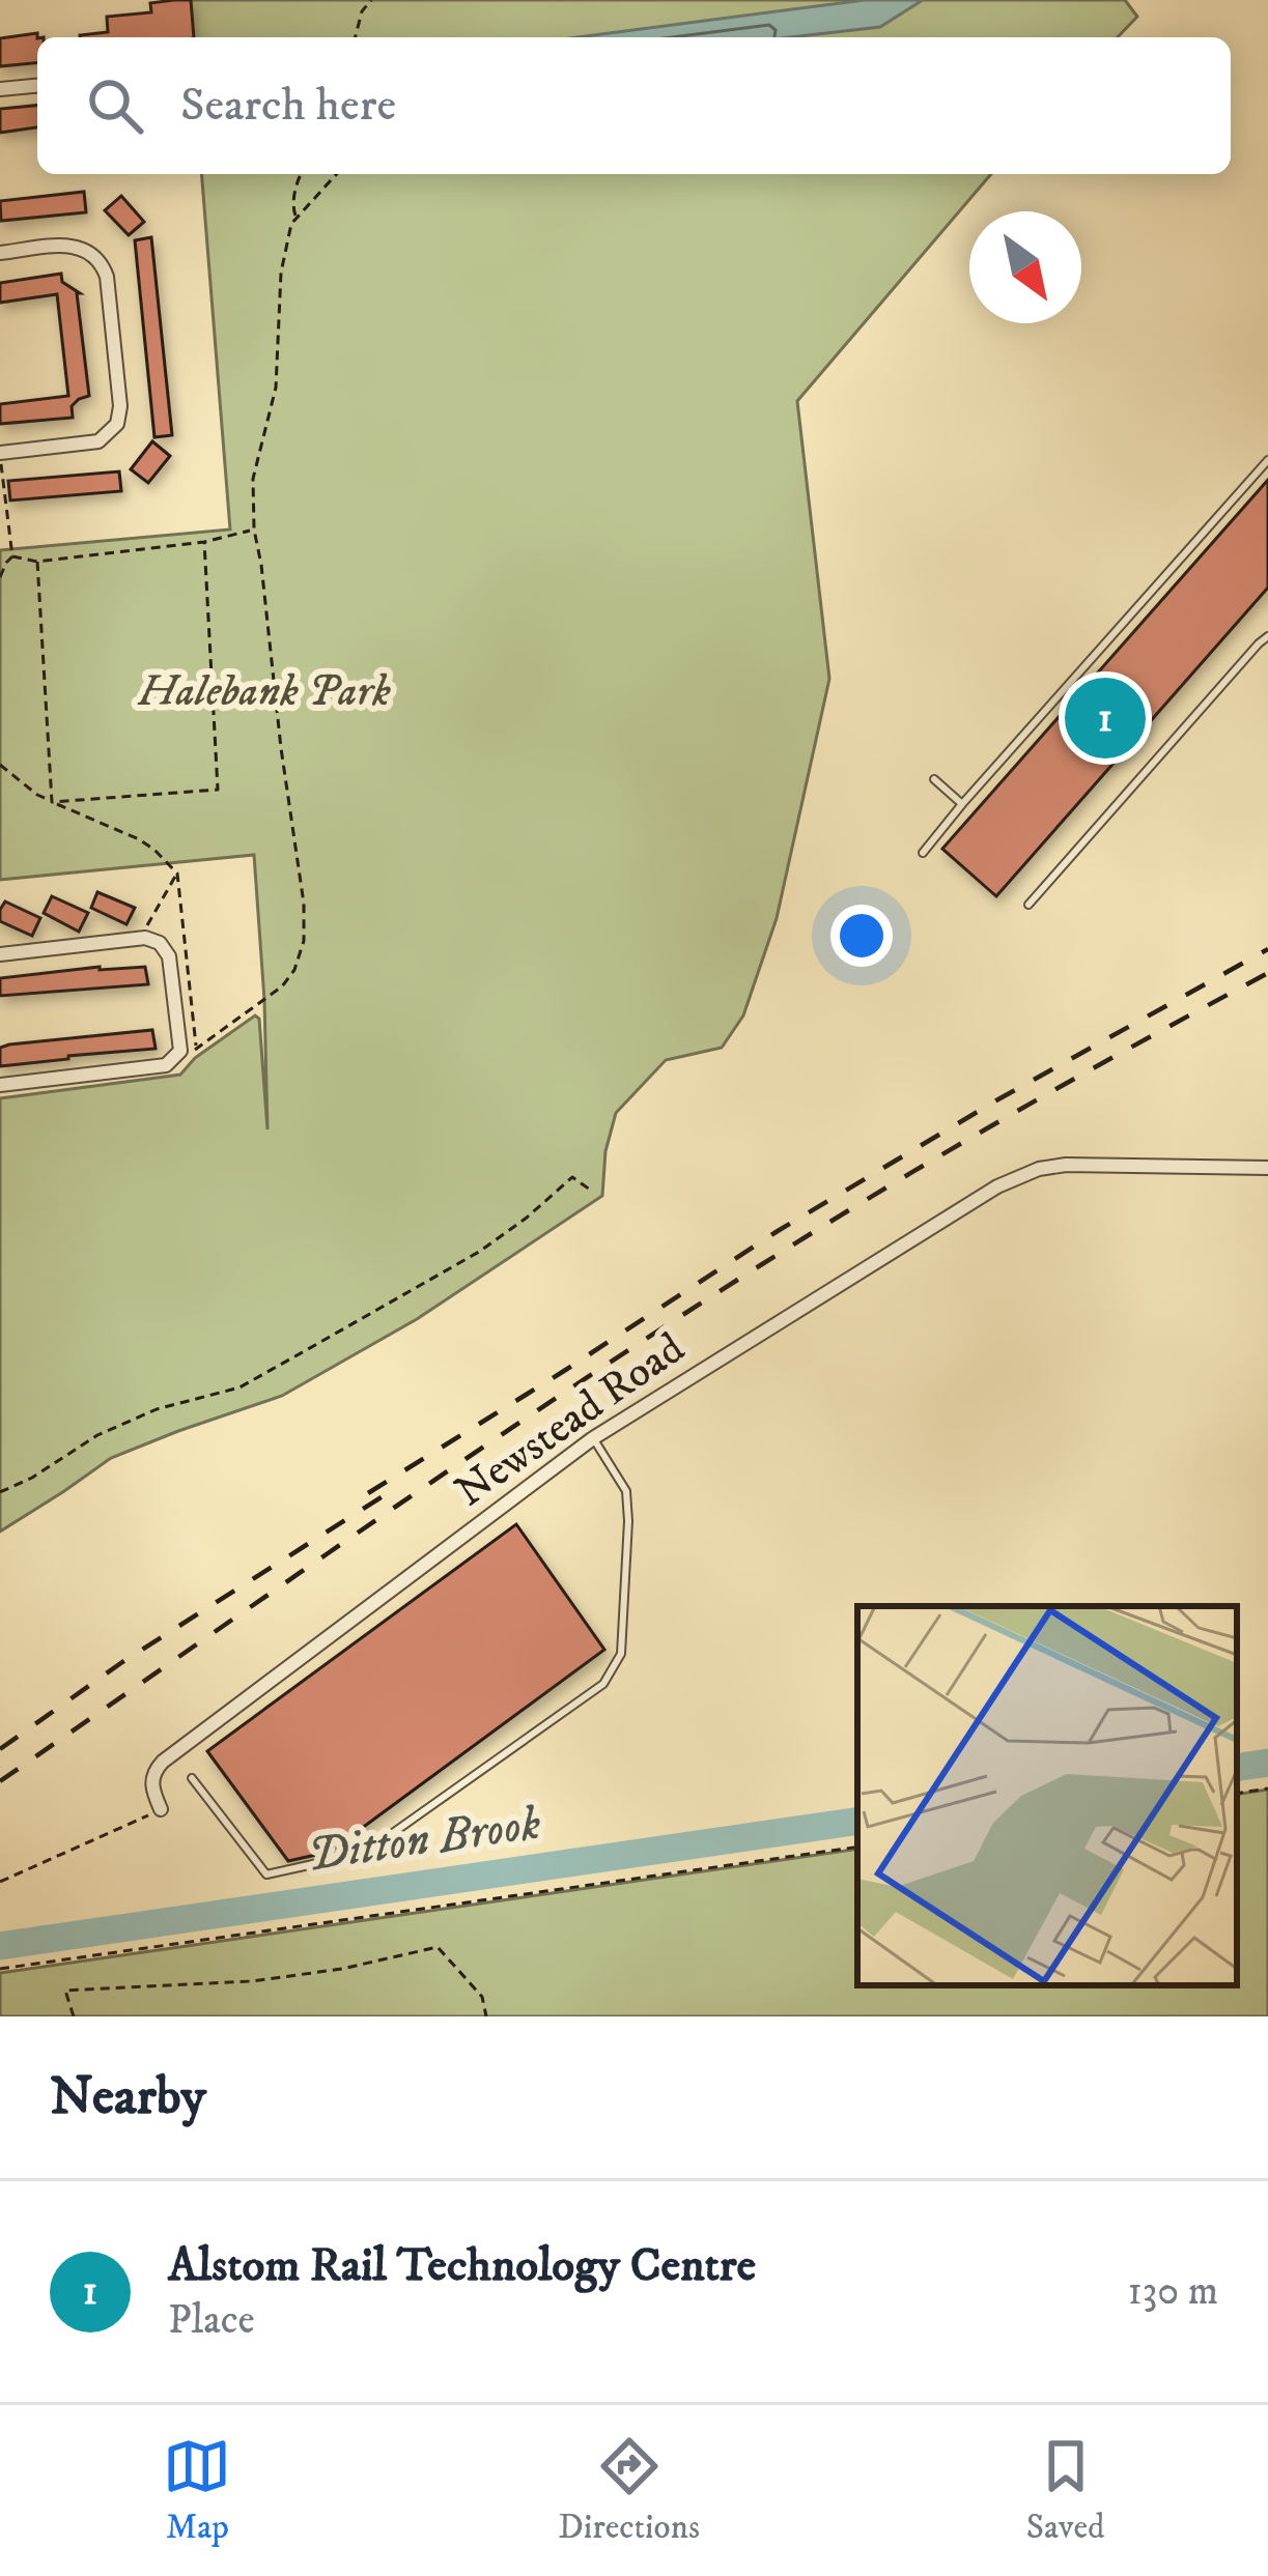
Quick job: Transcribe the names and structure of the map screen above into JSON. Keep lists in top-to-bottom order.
{
  "streets": {
    "street": ["Newstead Road"]
  },
  "water": ["Ditton Brook"],
  "parks": ["Halebank Park"],
  "north": "bottom right",
  "page": {
    "search": "Search here",
    "pins": "1",
    "heading": "Nearby",
    "list": [
      {
        "mark": "1",
        "name": "Alstom Rail Technology Centre",
        "note": "Place",
        "value": "130 m"
      }
    ],
    "nav": ["Map", "Directions", "Saved"]
  }
}
